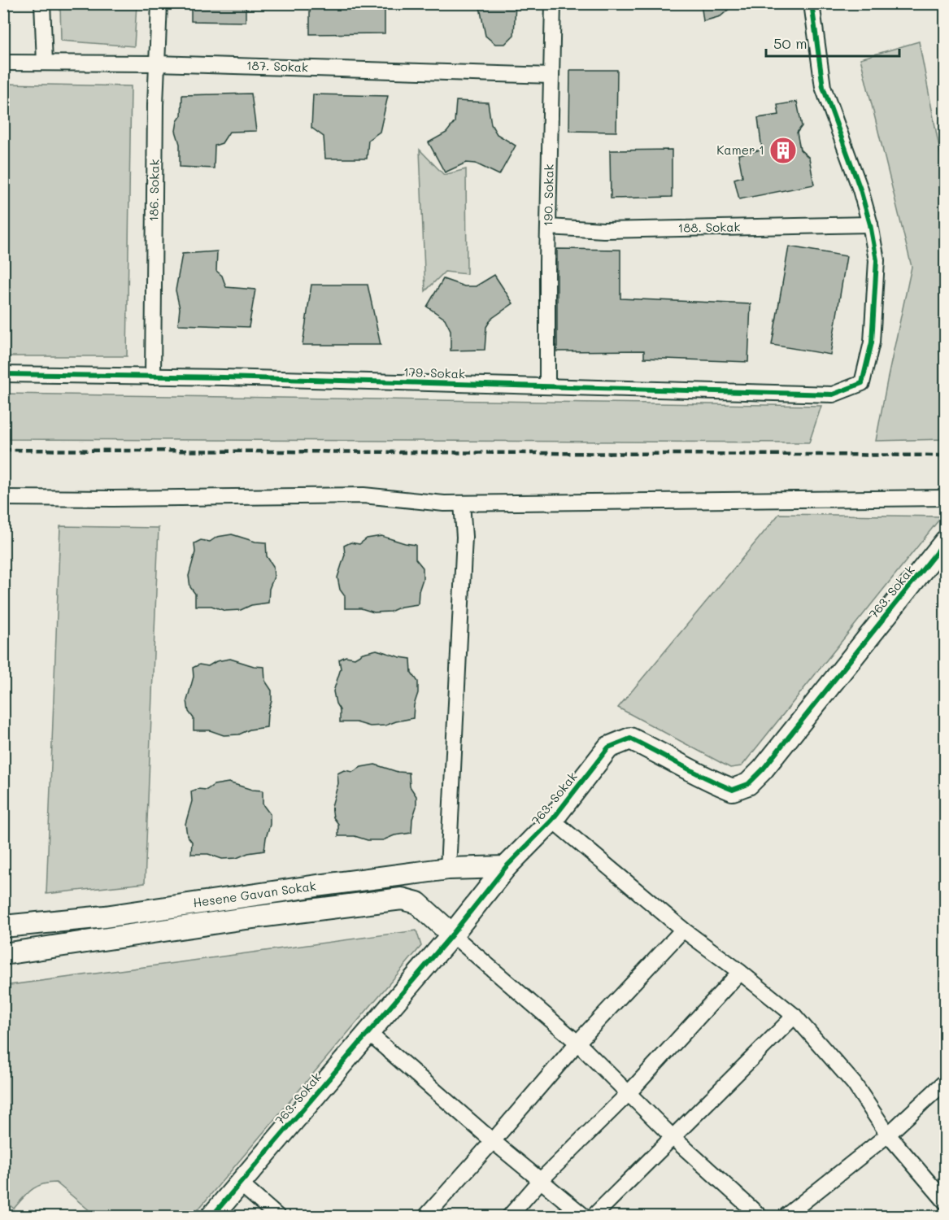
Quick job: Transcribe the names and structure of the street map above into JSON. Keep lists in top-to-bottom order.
{
  "streets": {
    "street": [
      "187. Sokak",
      "186. Sokak",
      "190. Sokak",
      "188. Sokak",
      "179. Sokak",
      "763. Sokak",
      "Hesene Gavan Sokak"
    ]
  },
  "crossings": [
    ["187. Sokak", "186. Sokak"],
    ["187. Sokak", "190. Sokak"],
    ["186. Sokak", "179. Sokak"],
    ["190. Sokak", "188. Sokak"],
    ["190. Sokak", "179. Sokak"],
    ["188. Sokak", "179. Sokak"],
    ["763. Sokak", "Hesene Gavan Sokak"]
  ],
  "places": {
    "building": ["Kamer 1"]
  },
  "scale_bar": "50 m"
}
